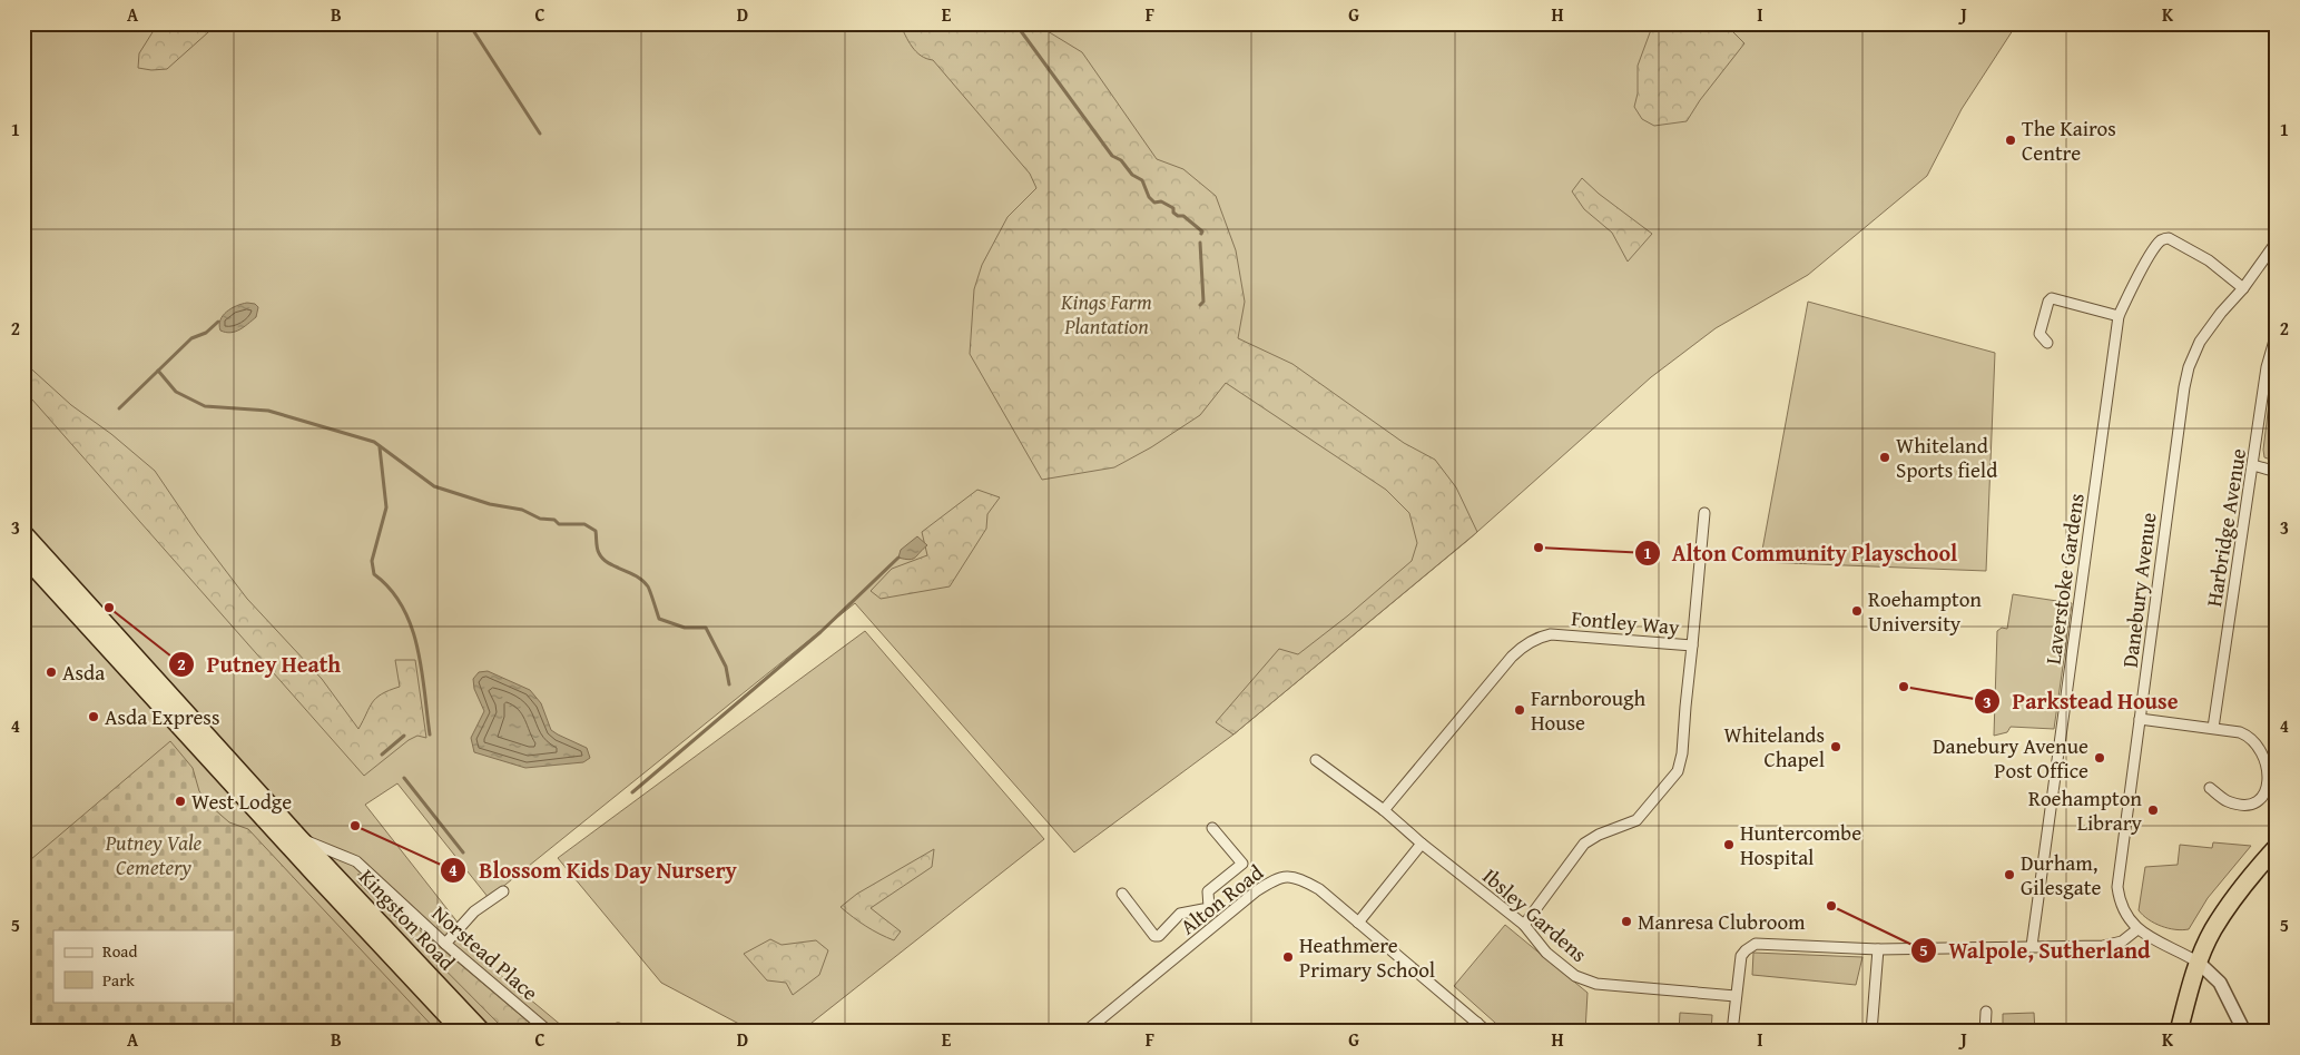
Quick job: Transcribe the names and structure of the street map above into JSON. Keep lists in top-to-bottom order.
{
  "streets": {
    "highway": ["Kingston Road"],
    "street": [
      "Harbridge Avenue",
      "Laverstoke Gardens",
      "Danebury Avenue",
      "Fontley Way",
      "Alton Road",
      "Ibsley Gardens",
      "Norstead Place"
    ]
  },
  "crossings": [
    ["Laverstoke Gardens", "Danebury Avenue"],
    ["Fontley Way", "Ibsley Gardens"],
    ["Kingston Road", "Norstead Place"]
  ],
  "parks": ["Kings Farm Plantation", "Putney Vale Cemetery"],
  "places": [
    "The Kairos Centre",
    "Whiteland Sports field",
    "Alton Community Playschool",
    "Putney Heath",
    "Roehampton University",
    "Asda",
    "Parkstead House",
    "Farnborough House",
    "Asda Express",
    "Whitelands Chapel",
    "Danebury Avenue Post Office",
    "West Lodge",
    "Roehampton Library",
    "Blossom Kids Day Nursery",
    "Huntercombe Hospital",
    "Durham, Gilesgate",
    "Walpole, Sutherland",
    "Manresa Clubroom",
    "Heathmere Primary School"
  ],
  "legend": ["Road", "Park"],
  "grid": {
    "columns": [
      "A",
      "B",
      "C",
      "D",
      "E",
      "F",
      "G",
      "H",
      "I",
      "J",
      "K"
    ],
    "rows": [
      "1",
      "2",
      "3",
      "4",
      "5"
    ]
  }
}
